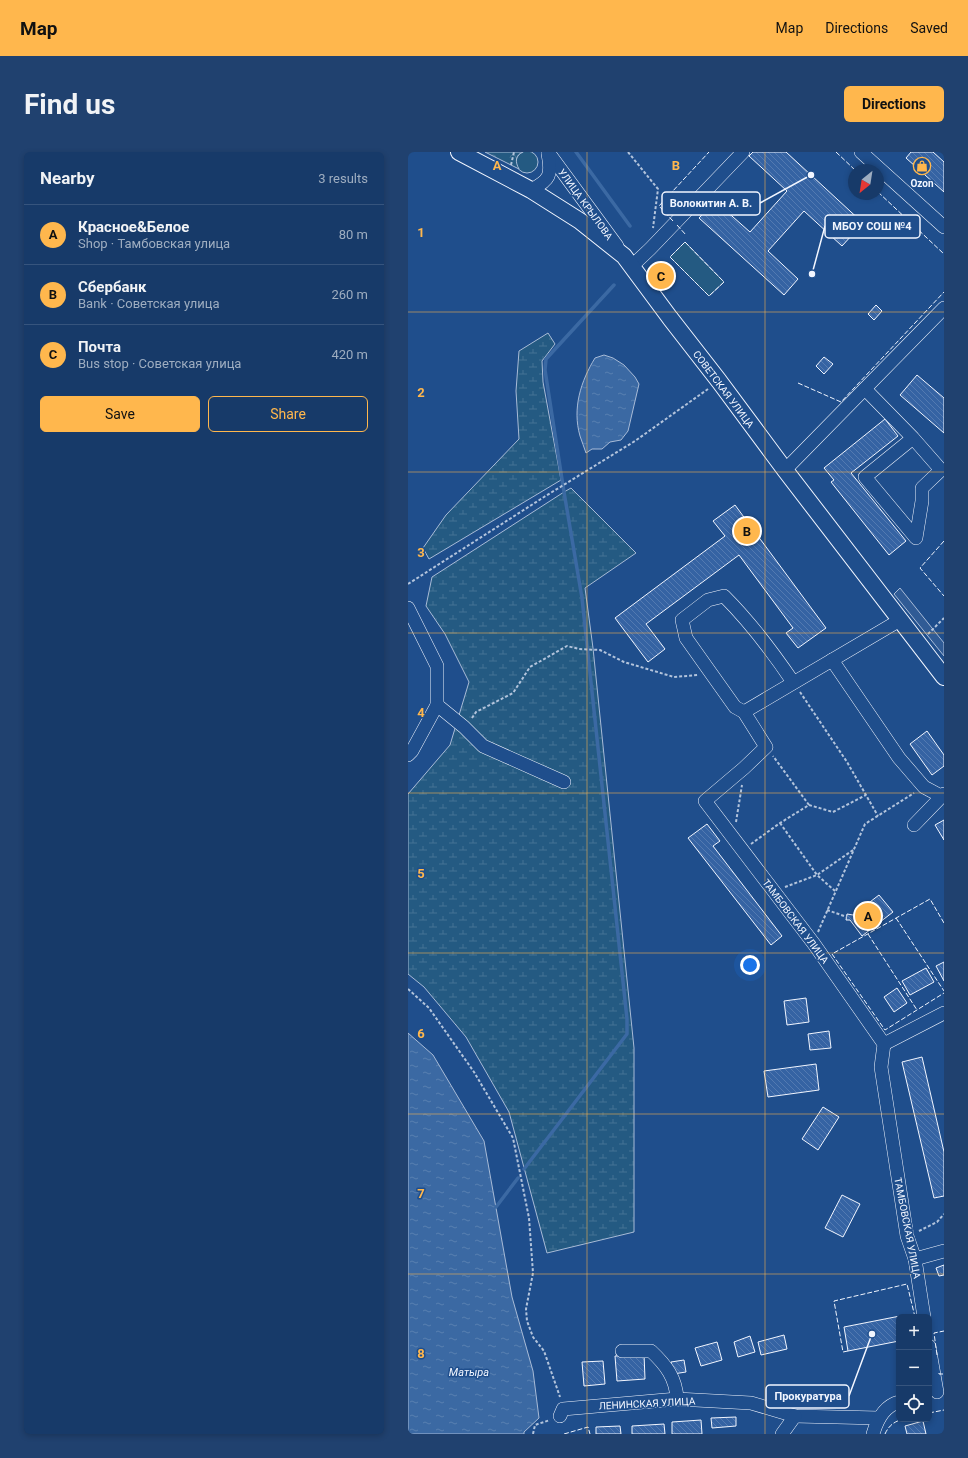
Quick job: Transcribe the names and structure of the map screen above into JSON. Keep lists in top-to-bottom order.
{
  "streets": {
    "main road": ["СОВЕТСКАЯ УЛИЦА"],
    "street": ["УЛИЦА КРЫЛОВА", "ТАМБОВСКАЯ УЛИЦА", "ЛЕНИНСКАЯ УЛИЦА"]
  },
  "crossings": [
    ["УЛИЦА КРЫЛОВА", "СОВЕТСКАЯ УЛИЦА"]
  ],
  "water": ["Матыра"],
  "places": {
    "shop": ["Ozon"],
    "other": ["Волокитин А. В.", "МБОУ СОШ №4", "Прокуратура"]
  },
  "north": "bottom left",
  "page": {
    "header": "Map",
    "nav": ["Map", "Directions", "Saved"],
    "buttons": [
      "Directions",
      ["Save", "Share"]
    ],
    "title": "Find us",
    "heading": ["Nearby", "3 results"],
    "list": [
      {
        "mark": "A",
        "name": "Красное&Белое",
        "note": "Shop · Тамбовская улица",
        "value": "80 m"
      },
      {
        "mark": "B",
        "name": "Сбербанк",
        "note": "Bank · Советская улица",
        "value": "260 m"
      },
      {
        "mark": "C",
        "name": "Почта",
        "note": "Bus stop · Советская улица",
        "value": "420 m"
      }
    ],
    "pins": ["C", "B", "A"],
    "map_buttons": ["+", "−"]
  },
  "grid": {
    "columns": ["A", "B"],
    "rows": [
      "1",
      "2",
      "3",
      "4",
      "5",
      "6",
      "7",
      "8"
    ]
  }
}
